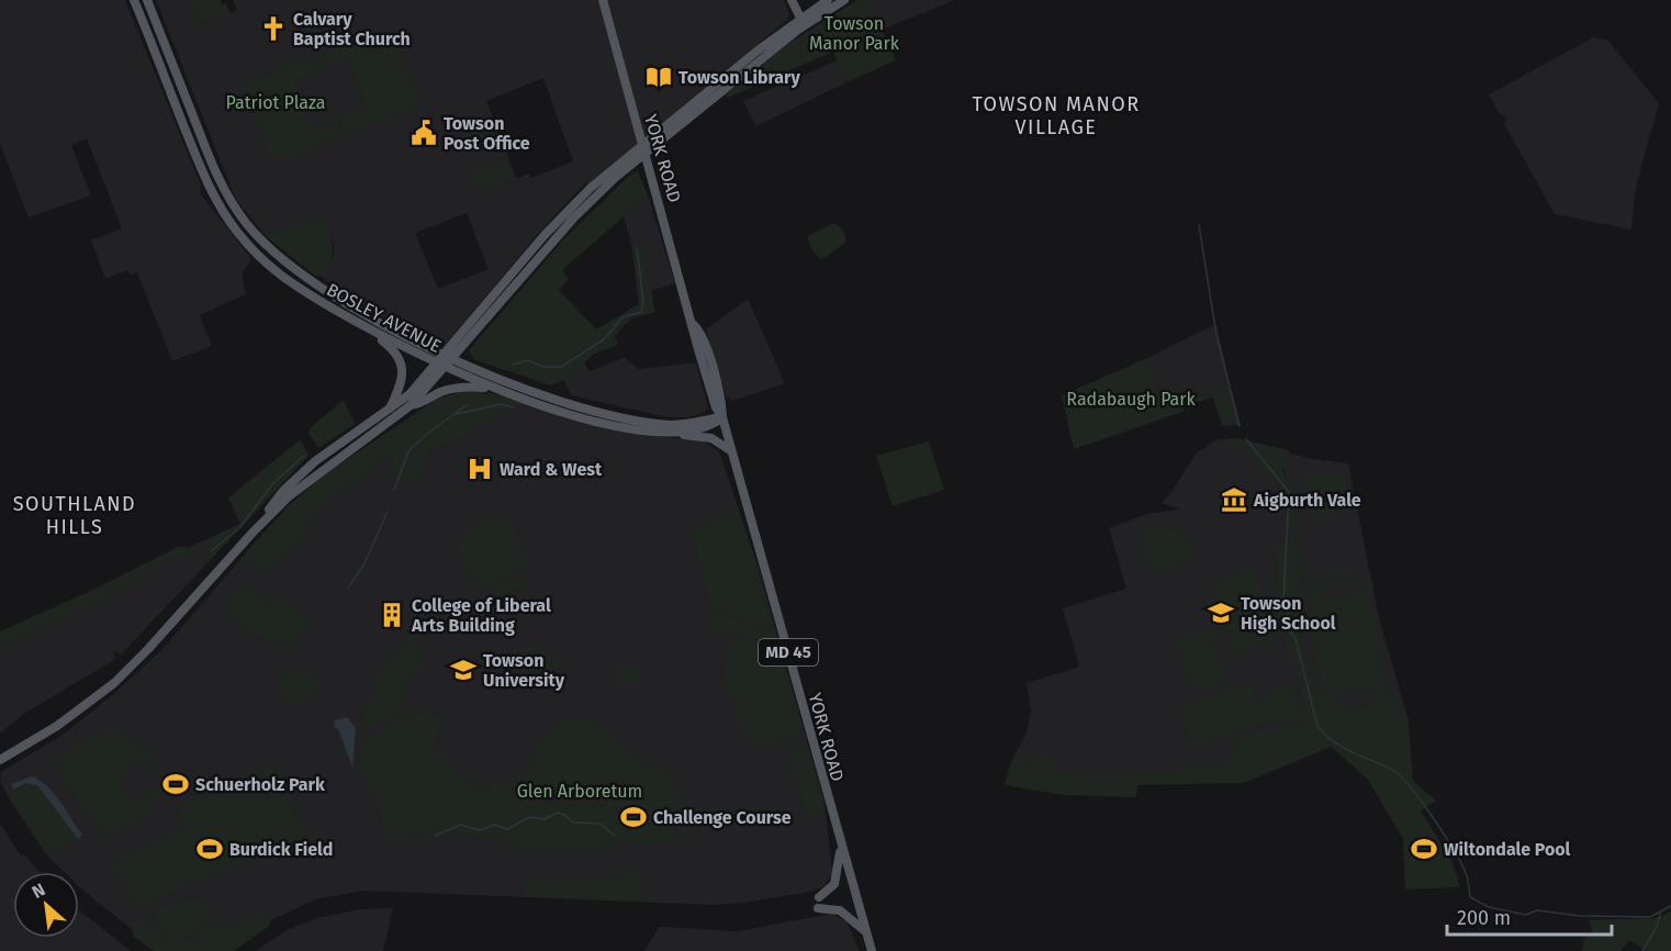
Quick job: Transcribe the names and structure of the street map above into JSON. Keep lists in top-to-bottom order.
{
  "streets": {
    "main road": ["YORK ROAD", "BOSLEY AVENUE", "MD 45"]
  },
  "crossings": [
    ["YORK ROAD", "BOSLEY AVENUE"]
  ],
  "districts": ["TOWSON MANOR VILLAGE", "SOUTHLAND HILLS"],
  "parks": [
    "Towson Manor Park",
    "Patriot Plaza",
    "Radabaugh Park",
    "Glen Arboretum"
  ],
  "places": {
    "church": ["Calvary Baptist Church"],
    "library": ["Towson Library"],
    "public building": ["Towson Post Office"],
    "hospital": ["Ward & West"],
    "museum": ["Aigburth Vale"],
    "school or university": ["Towson High School", "Towson University"],
    "building": ["College of Liberal Arts Building"],
    "sports": [
      "Schuerholz Park",
      "Challenge Course",
      "Burdick Field",
      "Wiltondale Pool"
    ]
  },
  "scale_bar": "200 m",
  "north": "top left"
}
